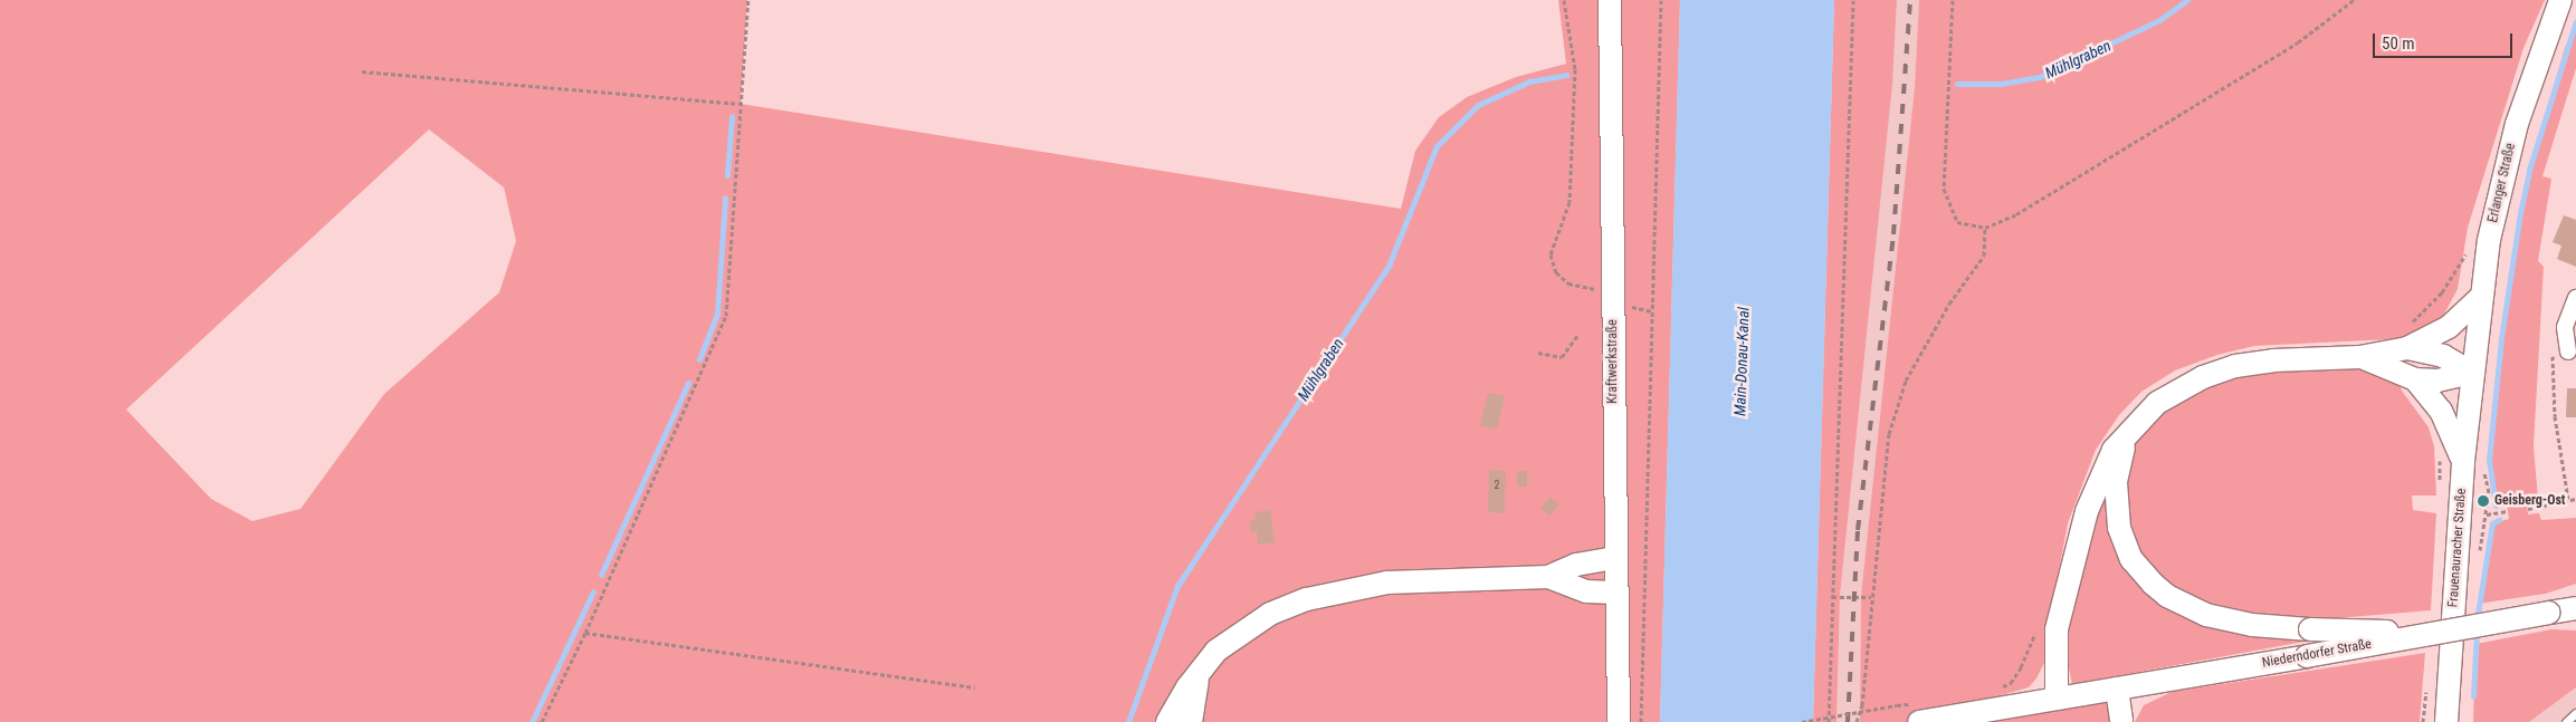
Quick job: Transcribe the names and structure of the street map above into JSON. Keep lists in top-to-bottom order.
{
  "streets": {
    "main road": [
      "Erlanger Straße",
      "Kraftwerkstraße",
      "Frauenauracher Straße",
      "Niederndorfer Straße"
    ]
  },
  "crossings": [
    ["Erlanger Straße", "Frauenauracher Straße"]
  ],
  "water": ["Mühlgraben", "Main-Donau-Kanal"],
  "places": ["Geisberg-Ost"],
  "house_numbers": ["2"],
  "scale_bar": "50 m"
}
